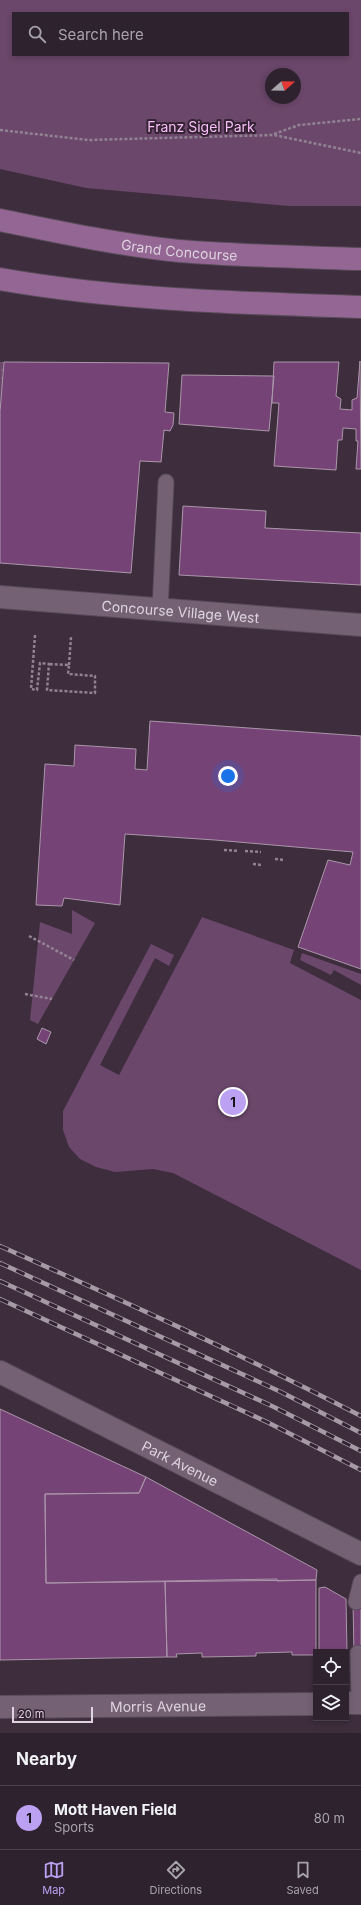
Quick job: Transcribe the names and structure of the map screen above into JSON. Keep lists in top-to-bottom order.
{
  "streets": {
    "main road": ["Grand Concourse"],
    "street": ["Concourse Village West", "Park Avenue", "Morris Avenue"]
  },
  "parks": ["Franz Sigel Park"],
  "scale_bar": "20 m",
  "north": "right",
  "page": {
    "search": "Search here",
    "pins": "1",
    "scale": "20 m",
    "heading": "Nearby",
    "list": [
      {
        "mark": "1",
        "name": "Mott Haven Field",
        "note": "Sports",
        "value": "80 m"
      }
    ],
    "nav": ["Map", "Directions", "Saved"]
  }
}
